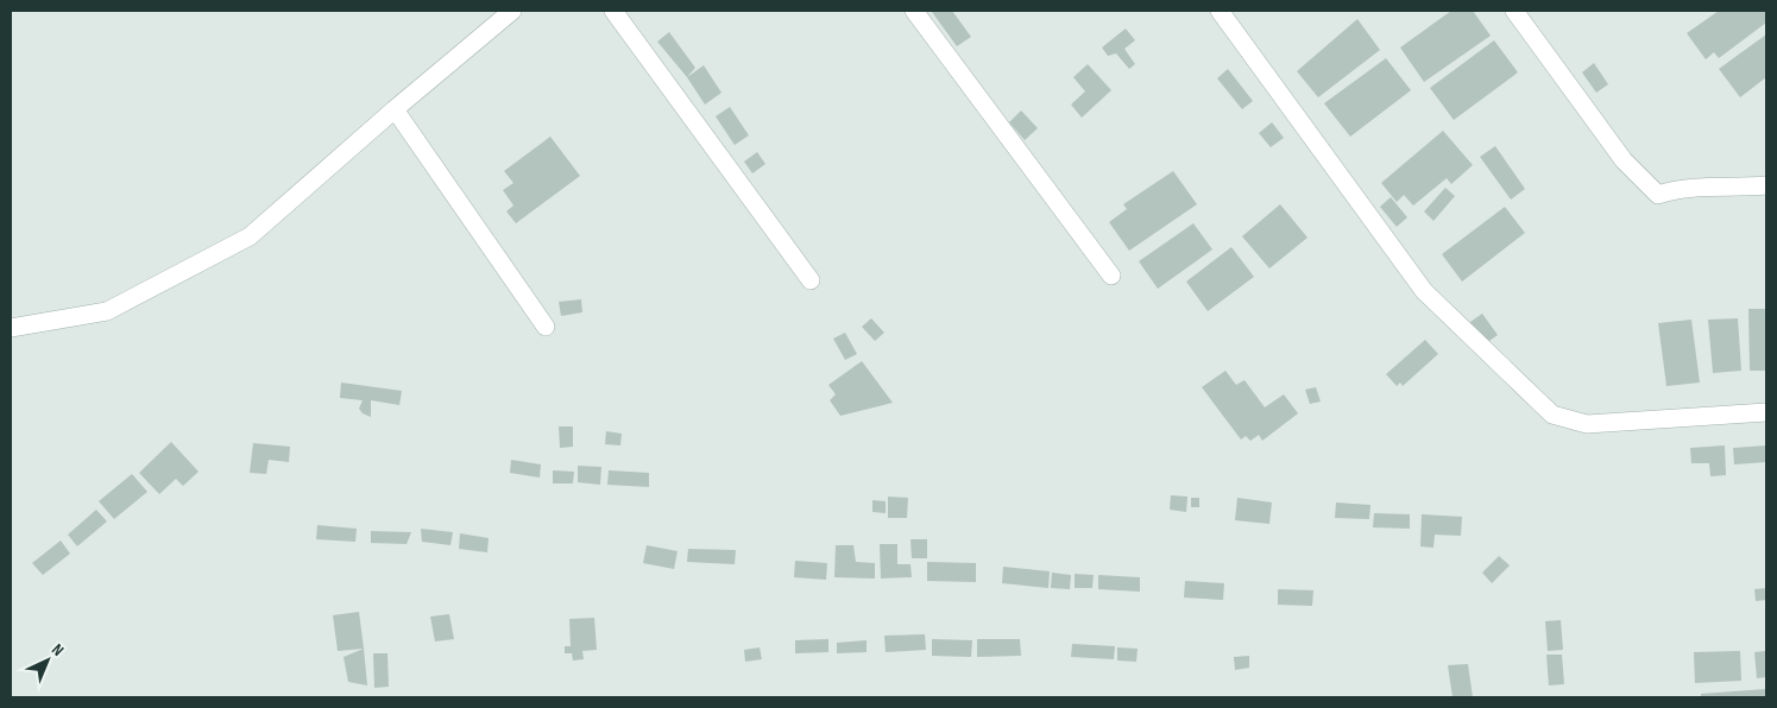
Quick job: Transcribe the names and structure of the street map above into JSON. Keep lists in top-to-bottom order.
{
  "north": "top right"
}
